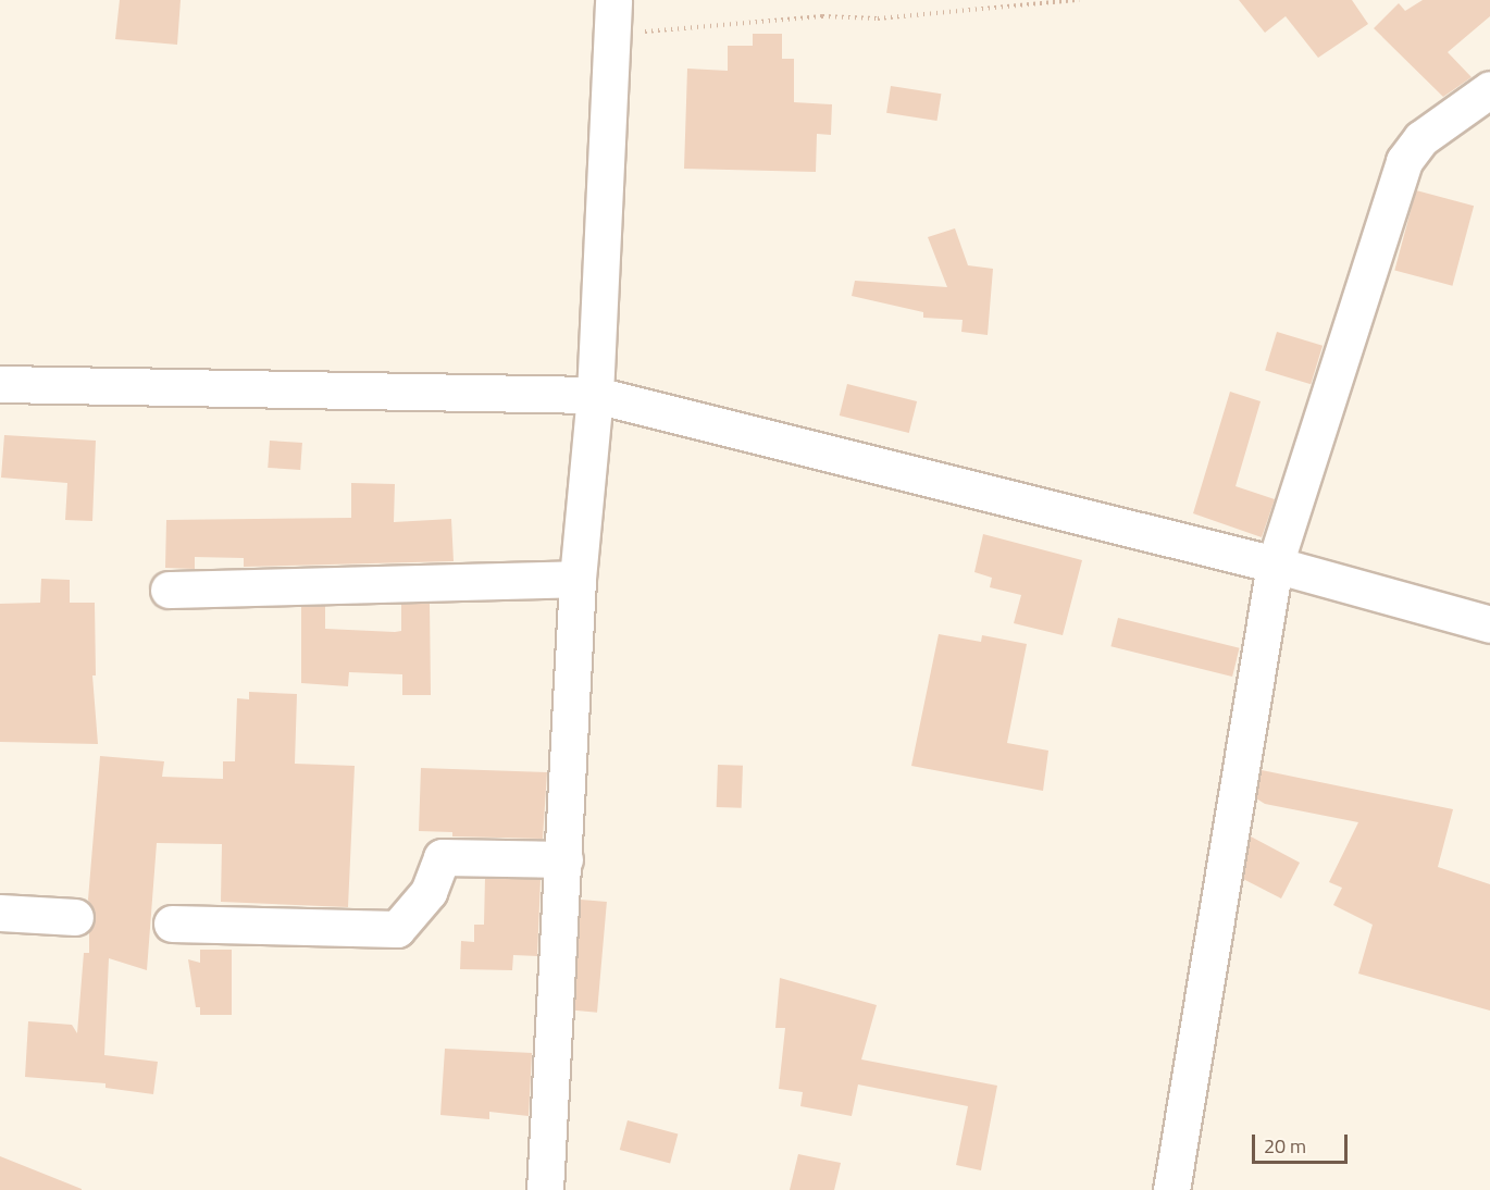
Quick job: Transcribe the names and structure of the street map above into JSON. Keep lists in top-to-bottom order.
{
  "scale_bar": "20 m"
}
